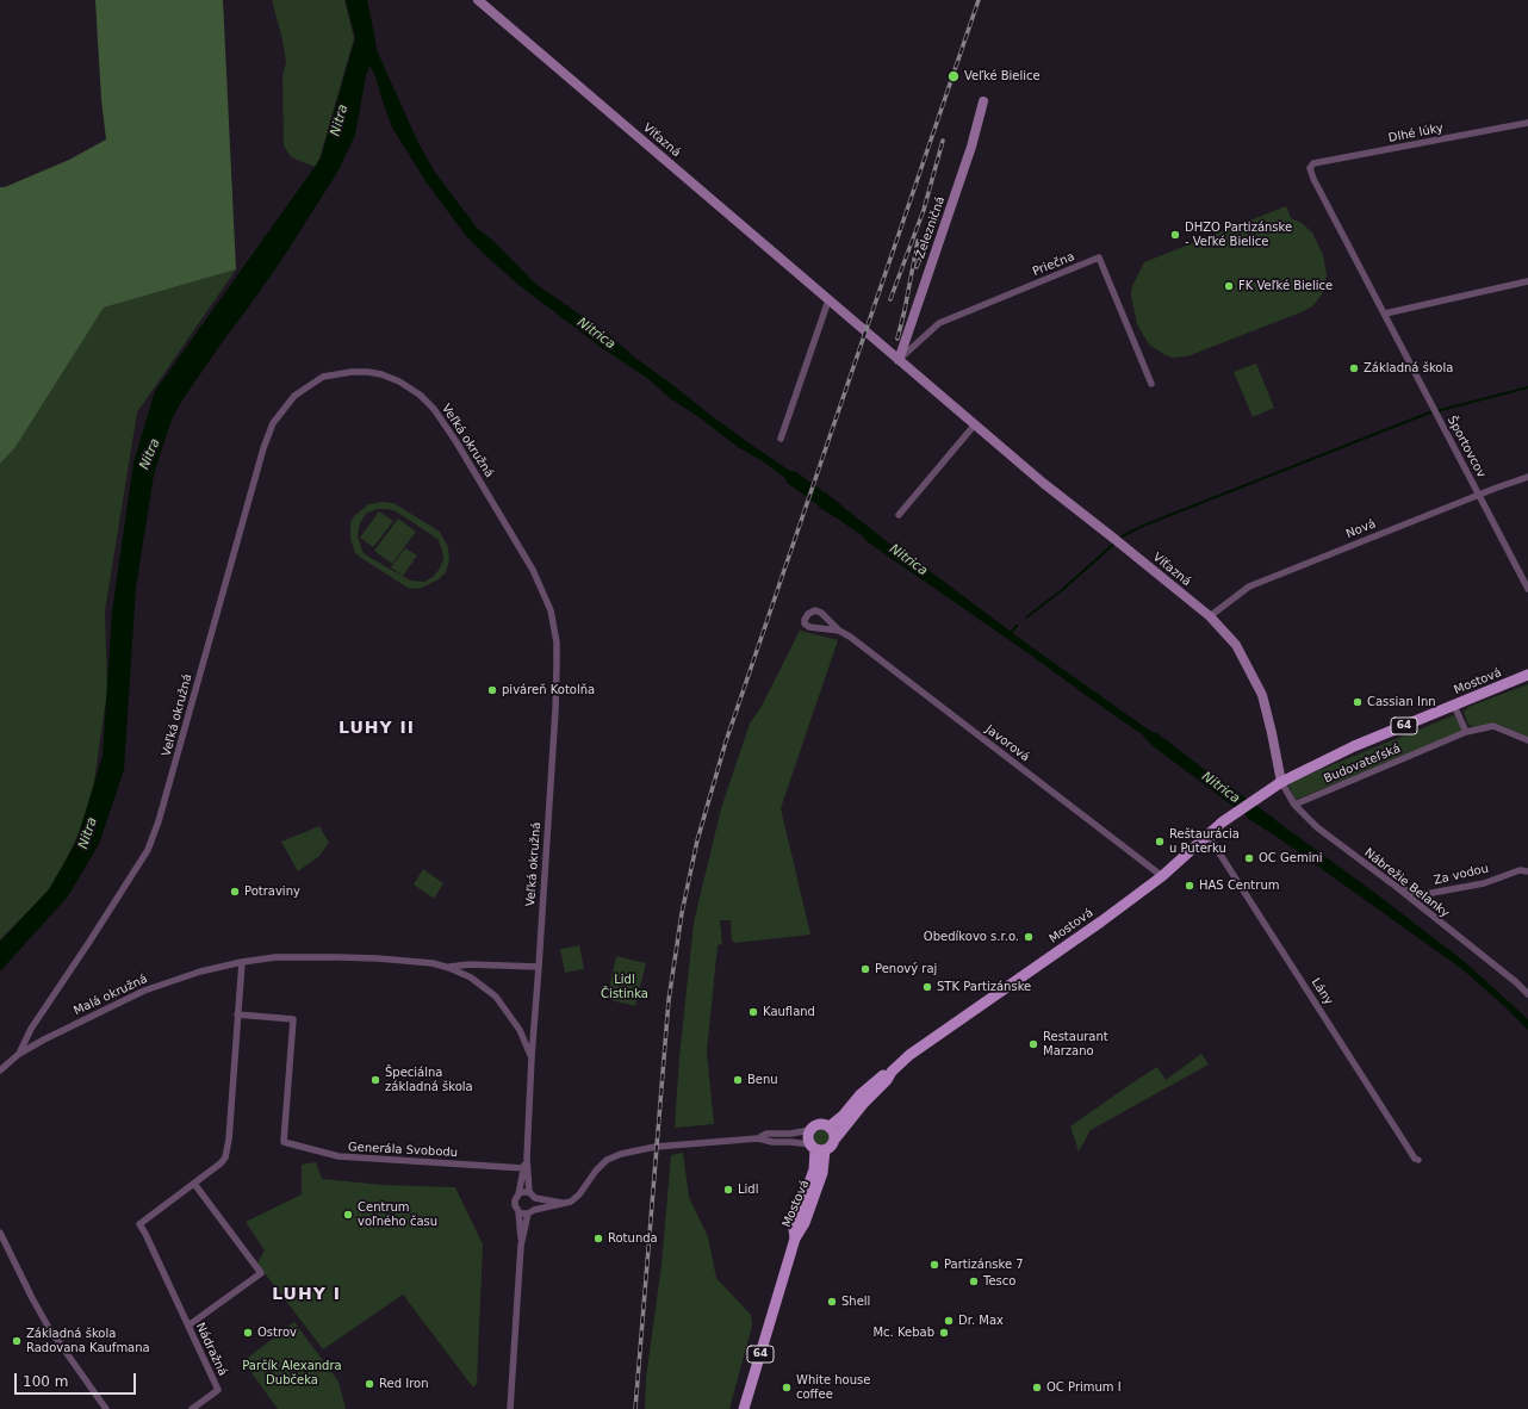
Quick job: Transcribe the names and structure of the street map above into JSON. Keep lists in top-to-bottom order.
{
  "streets": {
    "main road": [
      "Víťazná",
      "Železničná",
      "Mostová",
      "64"
    ],
    "street": [
      "Dlhé lúky",
      "Priečna",
      "Veľká okružná",
      "Športovcov",
      "Nová",
      "Javorová",
      "Budovateľská",
      "Za vodou",
      "Nábrežie Belanky",
      "Lány",
      "Malá okružná",
      "Generála Svobodu",
      "Nádražná"
    ]
  },
  "crossings": [
    ["Dlhé lúky", "Športovcov"],
    ["Víťazná", "Železničná"],
    ["Víťazná", "Priečna"],
    ["Víťazná", "Nová"],
    ["Víťazná", "Mostová"],
    ["Víťazná", "Nábrežie Belanky"],
    ["Železničná", "Priečna"],
    ["Veľká okružná", "Malá okružná"],
    ["Športovcov", "Nová"],
    ["Mostová", "64"],
    ["Mostová", "Javorová"],
    ["Mostová", "Nábrežie Belanky"],
    ["Mostová", "Lány"],
    ["Budovateľská", "Nábrežie Belanky"],
    ["Za vodou", "Nábrežie Belanky"]
  ],
  "districts": ["LUHY II", "LUHY I"],
  "water": ["Nitra", "Nitrica"],
  "parks": ["Lidl Čistinka", "Parčík Alexandra Dubčeka"],
  "places": [
    "Veľké Bielice",
    "DHZO Partizánske - Veľké Bielice",
    "FK Veľké Bielice",
    "Základná škola",
    "piváreň Kotolňa",
    "Cassian Inn",
    "Reštaurácia u Puterku",
    "OC Gemini",
    "HAS Centrum",
    "Potraviny",
    "Obedíkovo s.r.o.",
    "Penový raj",
    "STK Partizánske",
    "Kaufland",
    "Restaurant Marzano",
    "Špeciálna základná škola",
    "Benu",
    "Lidl",
    "Centrum voľného času",
    "Rotunda",
    "Partizánske 7",
    "Tesco",
    "Shell",
    "Dr. Max",
    "Ostrov",
    "Mc. Kebab",
    "Základná škola Radovana Kaufmana",
    "Red Iron",
    "White house coffee",
    "OC Primum I"
  ],
  "scale_bar": "100 m"
}
